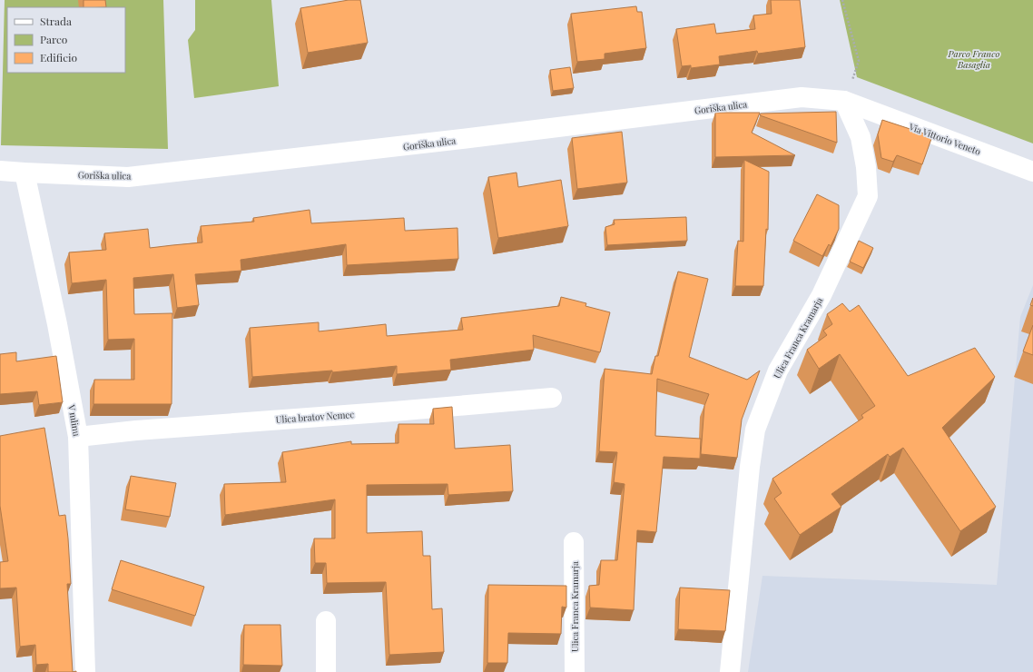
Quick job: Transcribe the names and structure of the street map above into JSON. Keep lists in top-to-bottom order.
{
  "streets": {
    "street": [
      "Goriška ulica",
      "Via Vittorio Veneto",
      "Ulica Franca Kramarja",
      "Ulica bratov Nemec",
      "V mlinu"
    ]
  },
  "crossings": [
    ["Goriška ulica", "Via Vittorio Veneto"],
    ["Goriška ulica", "Ulica Franca Kramarja"],
    ["Goriška ulica", "V mlinu"],
    ["Via Vittorio Veneto", "Ulica Franca Kramarja"],
    ["Ulica bratov Nemec", "V mlinu"]
  ],
  "parks": ["Parco Franco Basaglia"],
  "legend": ["Strada", "Parco", "Edificio"]
}
